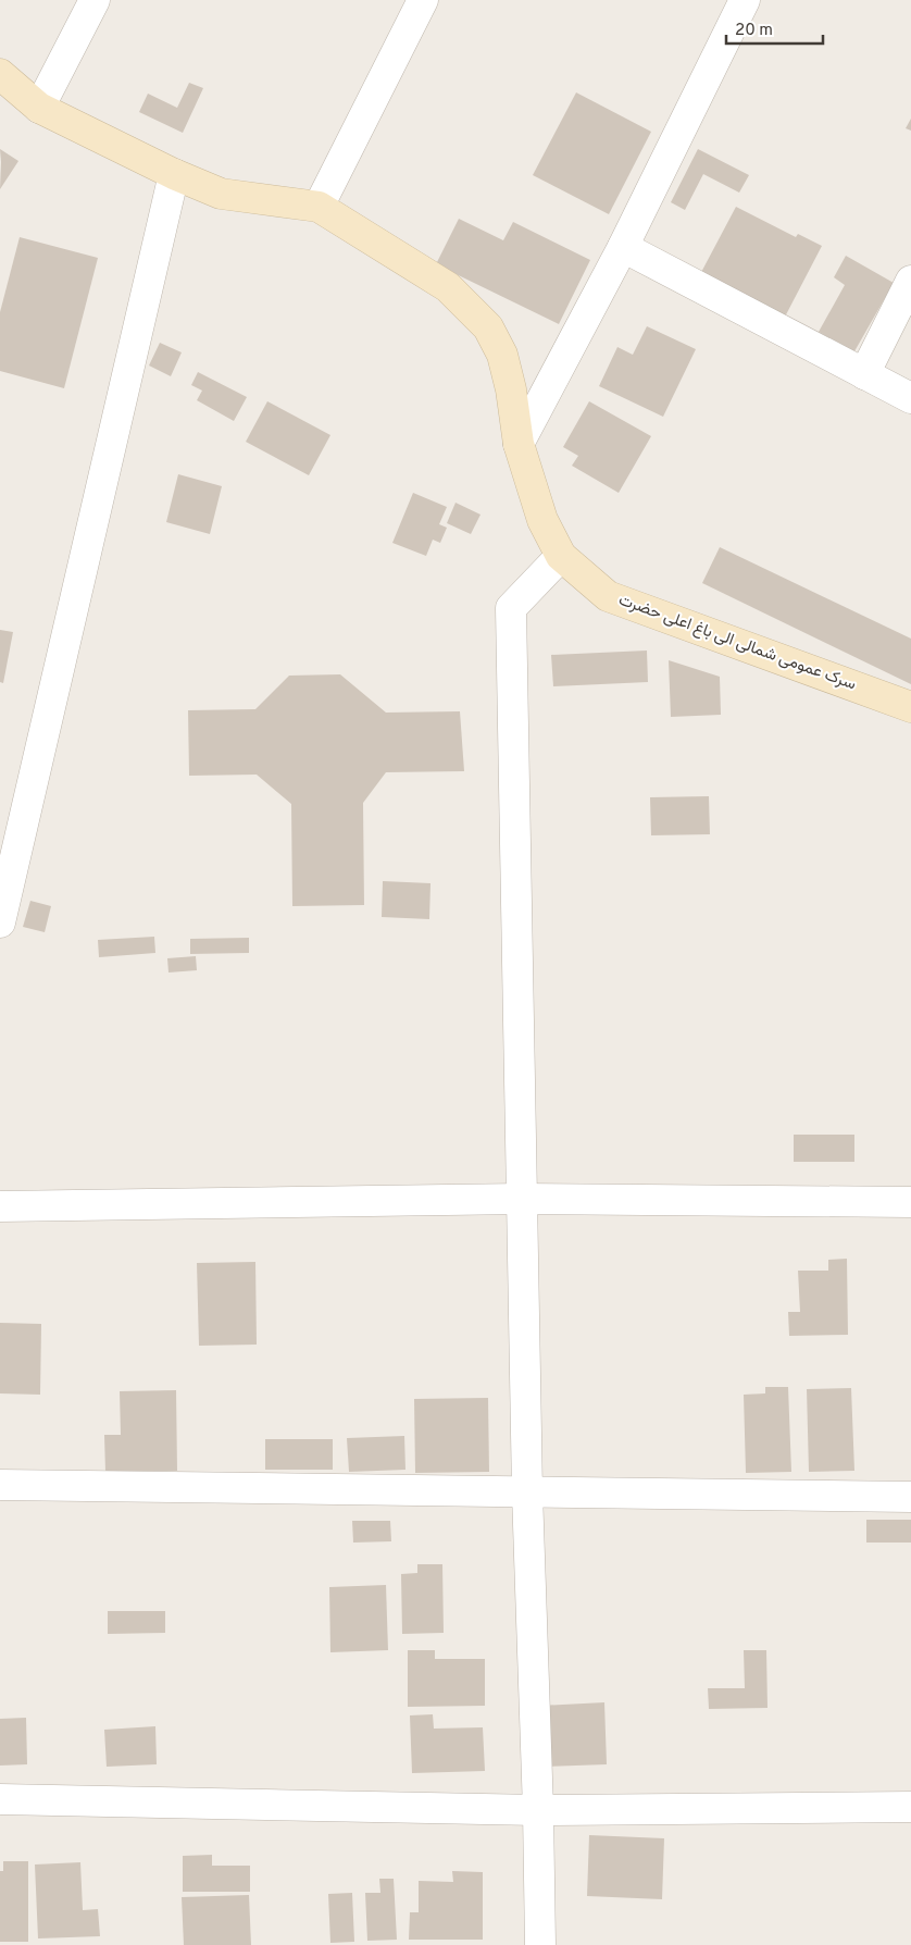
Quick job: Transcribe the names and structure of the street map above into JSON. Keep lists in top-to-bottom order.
{
  "streets": {
    "street": ["سرک عمومی شمالی الی باغ اعلی حضرت"]
  },
  "scale_bar": "20 m"
}
